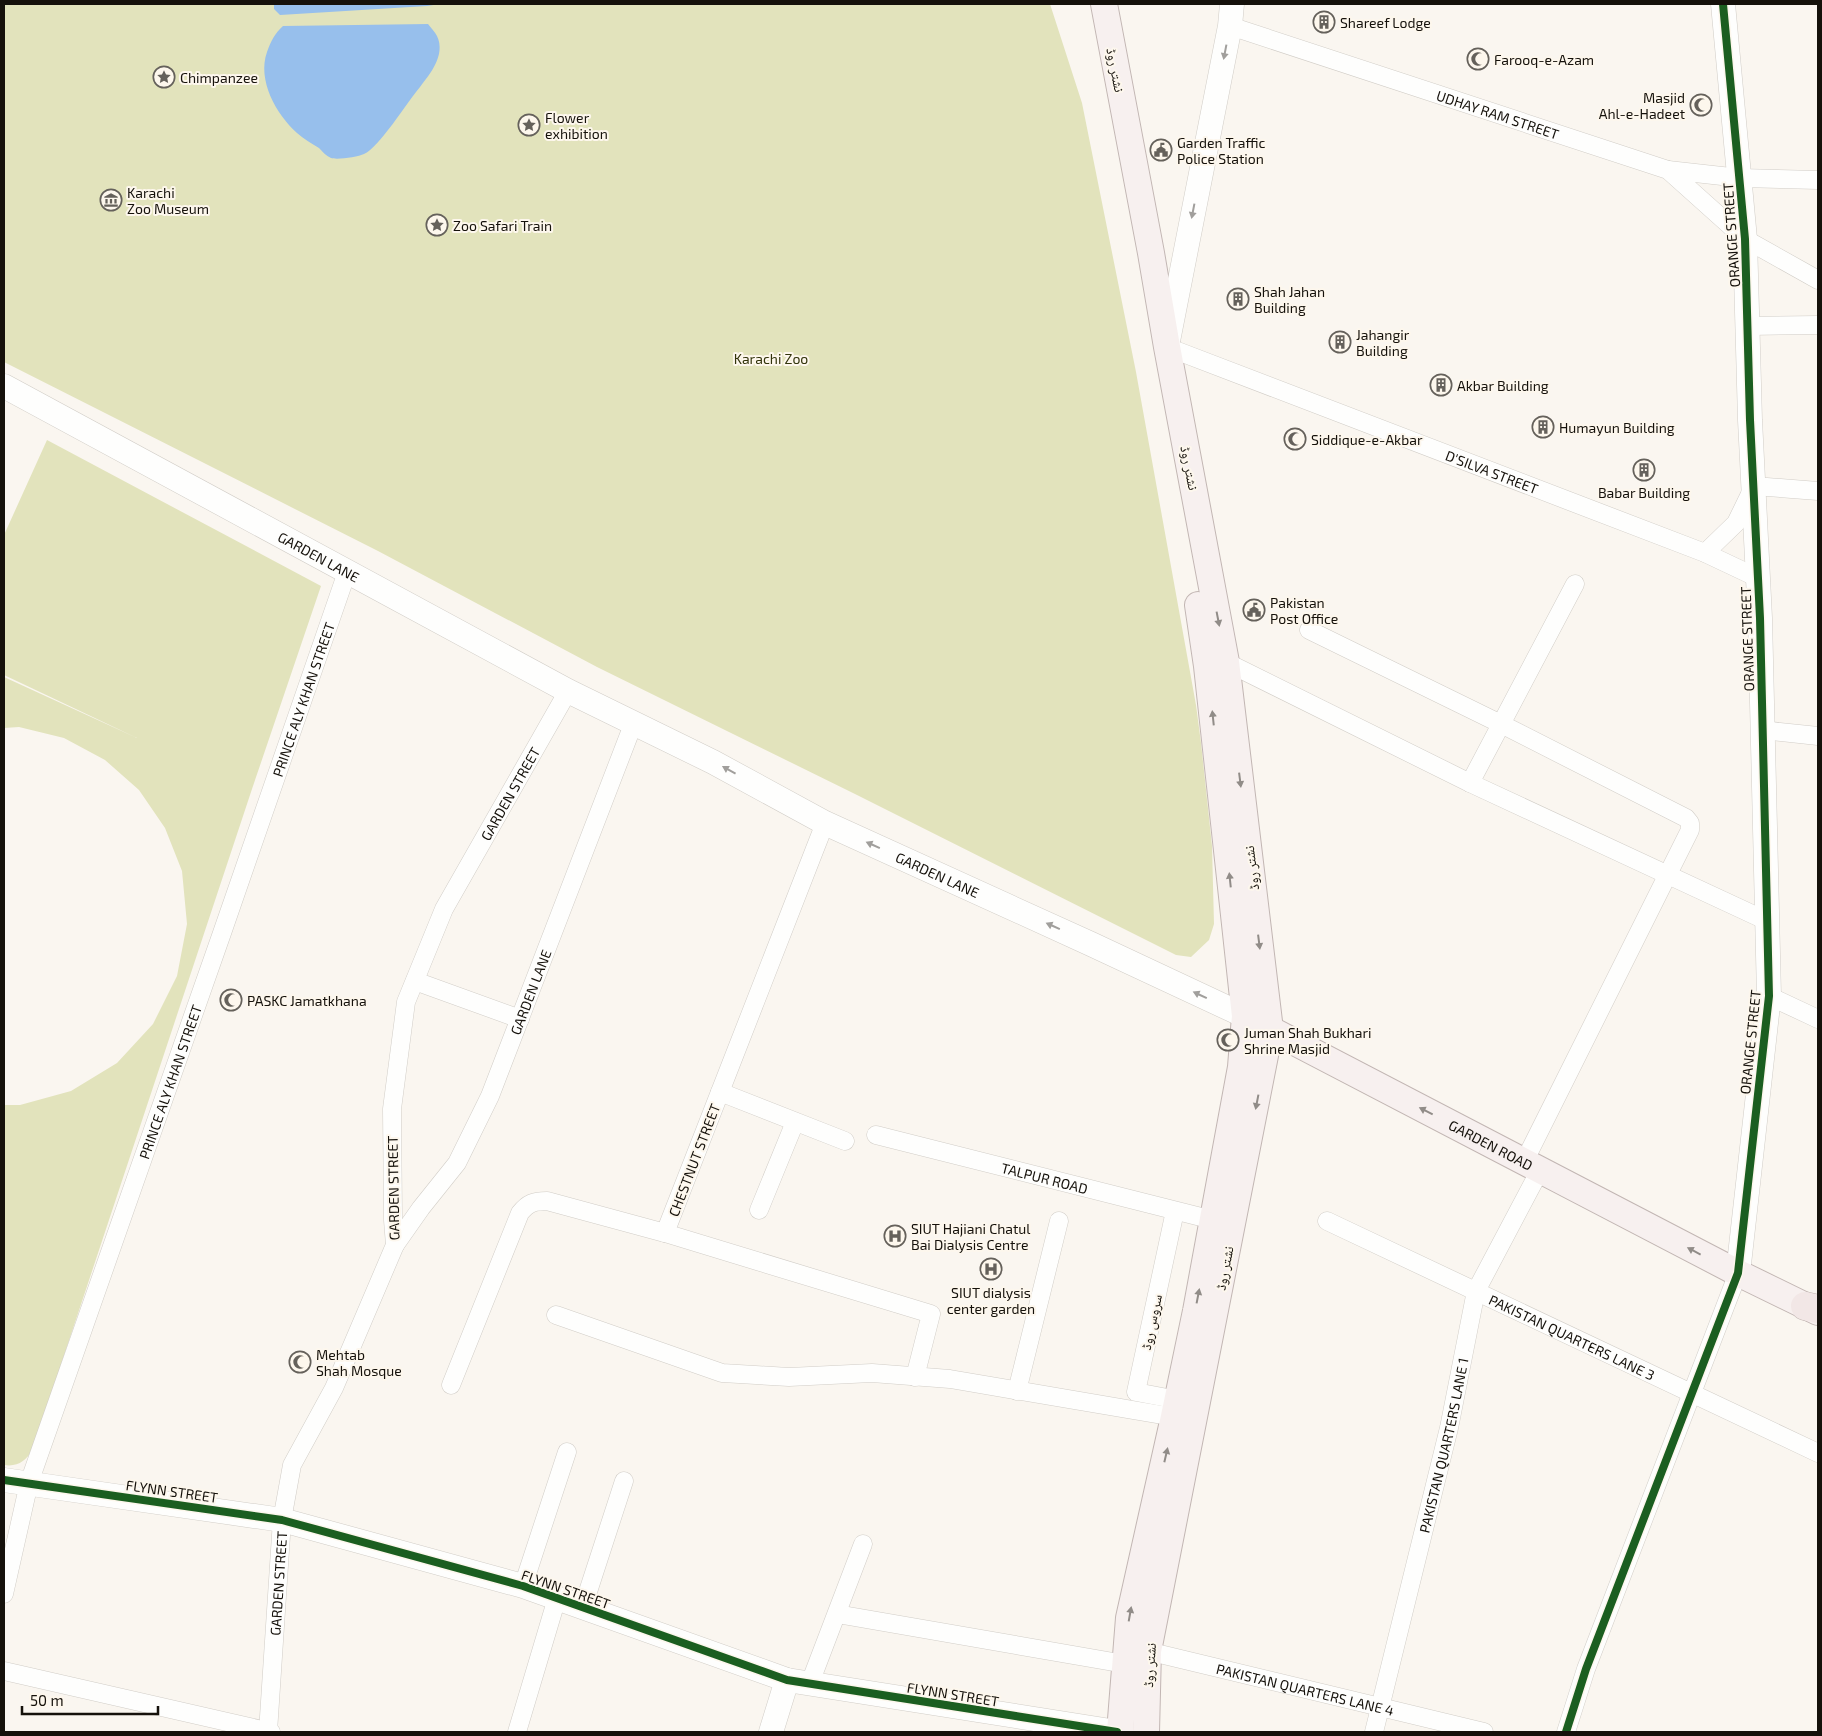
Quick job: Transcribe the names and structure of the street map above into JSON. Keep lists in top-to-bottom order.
{
  "streets": {
    "main road": ["نشتر روڈ", "GARDEN ROAD"],
    "street": [
      "UDHAY RAM STREET",
      "ORANGE STREET",
      "D'SILVA STREET",
      "GARDEN LANE",
      "PRINCE ALY KHAN STREET",
      "GARDEN STREET",
      "CHESTNUT STREET",
      "TALPUR ROAD",
      "سروس روڈ",
      "PAKISTAN QUARTERS LANE 3",
      "PAKISTAN QUARTERS LANE 1",
      "FLYNN STREET",
      "PAKISTAN QUARTERS LANE 4"
    ]
  },
  "crossings": [
    ["نشتر روڈ", "D'SILVA STREET"],
    ["نشتر روڈ", "GARDEN LANE"],
    ["نشتر روڈ", "GARDEN ROAD"],
    ["نشتر روڈ", "TALPUR ROAD"],
    ["نشتر روڈ", "سروس روڈ"],
    ["نشتر روڈ", "FLYNN STREET"],
    ["نشتر روڈ", "PAKISTAN QUARTERS LANE 4"],
    ["UDHAY RAM STREET", "ORANGE STREET"],
    ["ORANGE STREET", "D'SILVA STREET"],
    ["ORANGE STREET", "GARDEN ROAD"],
    ["GARDEN LANE", "PRINCE ALY KHAN STREET"],
    ["GARDEN LANE", "GARDEN STREET"],
    ["GARDEN LANE", "GARDEN ROAD"],
    ["GARDEN LANE", "CHESTNUT STREET"],
    ["PRINCE ALY KHAN STREET", "FLYNN STREET"],
    ["GARDEN STREET", "FLYNN STREET"],
    ["GARDEN ROAD", "PAKISTAN QUARTERS LANE 1"],
    ["TALPUR ROAD", "سروس روڈ"],
    ["PAKISTAN QUARTERS LANE 3", "PAKISTAN QUARTERS LANE 1"],
    ["PAKISTAN QUARTERS LANE 1", "PAKISTAN QUARTERS LANE 4"]
  ],
  "one_way": ["GARDEN ROAD"],
  "parks": ["Karachi Zoo"],
  "places": {
    "building": [
      "Shareef Lodge",
      "Shah Jahan Building",
      "Jahangir Building",
      "Akbar Building",
      "Humayun Building",
      "Babar Building"
    ],
    "mosque": [
      "Farooq-e-Azam",
      "Masjid Ahl-e-Hadeet",
      "Siddique-e-Akbar",
      "PASKC Jamatkhana",
      "Juman Shah Bukhari Shrine Masjid",
      "Mehtab Shah Mosque"
    ],
    "place": ["Chimpanzee", "Flower exhibition", "Zoo Safari Train"],
    "public building": ["Garden Traffic Police Station", "Pakistan Post Office"],
    "museum": ["Karachi Zoo Museum"],
    "hospital": ["SIUT Hajiani Chatul Bai Dialysis Centre", "SIUT dialysis center garden"]
  },
  "scale_bar": "50 m"
}
